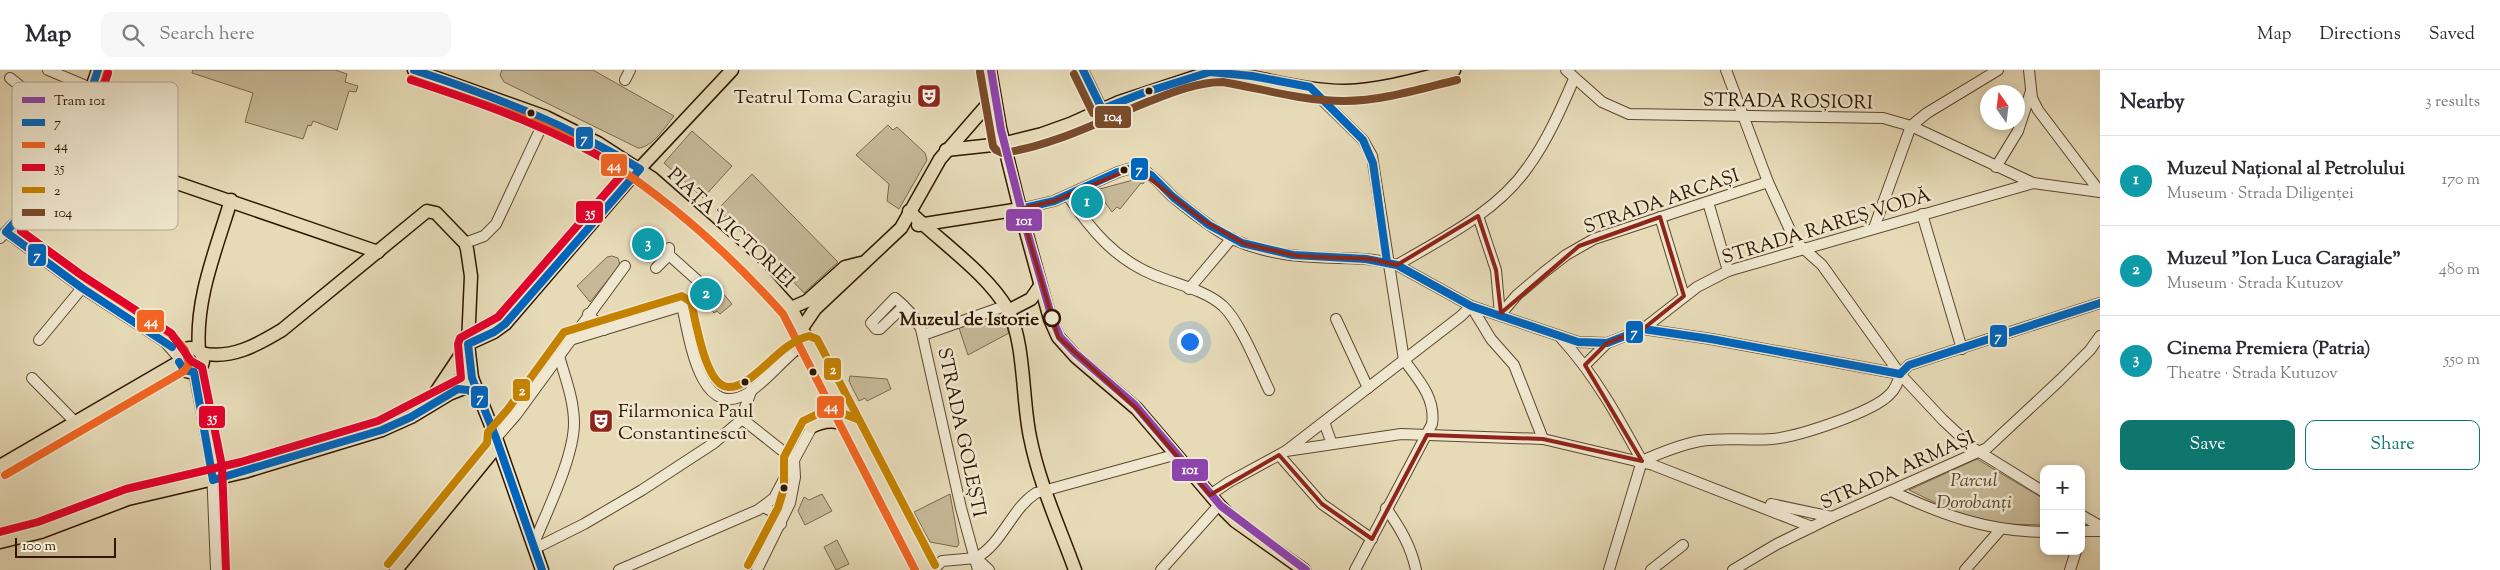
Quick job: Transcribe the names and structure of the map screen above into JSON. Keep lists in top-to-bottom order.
{
  "streets": {
    "main road": ["PIAȚA VICTORIEI"],
    "street": [
      "STRADA ROȘIORI",
      "STRADA ARCAȘI",
      "STRADA RAREȘ VODĂ",
      "STRADA GOLEȘTI",
      "STRADA ARMAȘI"
    ]
  },
  "crossings": [
    ["STRADA ROȘIORI", "STRADA RAREȘ VODĂ"]
  ],
  "parks": ["Parcul Dorobanți"],
  "places": {
    "theatre": ["Teatrul Toma Caragiu", "Filarmonica Paul Constantinescu"],
    "other": ["Muzeul de Istorie"]
  },
  "lines": [
    "tram line 101",
    "transit line 7",
    "transit line 104",
    "transit line 44",
    "transit line 35",
    "transit line 2"
  ],
  "legend": [
    "Tram 101",
    "7",
    "44",
    "35",
    "2",
    "104"
  ],
  "scale_bar": "100 m",
  "north": "top",
  "page": {
    "header": "Map",
    "search": "Search here",
    "nav": ["Map", "Directions", "Saved"],
    "heading": ["Nearby", "3 results"],
    "list": [
      {
        "mark": "1",
        "name": "Muzeul Național al Petrolului",
        "note": "Museum · Strada Diligenței",
        "value": "170 m"
      },
      {
        "mark": "2",
        "name": "Muzeul \"Ion Luca Caragiale\"",
        "note": "Museum · Strada Kutuzov",
        "value": "480 m"
      },
      {
        "mark": "3",
        "name": "Cinema Premiera (Patria)",
        "note": "Theatre · Strada Kutuzov",
        "value": "550 m"
      }
    ],
    "pins": ["1", "3", "2"],
    "buttons": ["Save", "Share"],
    "map_buttons": ["+", "−"],
    "scale": "100 m"
  }
}
